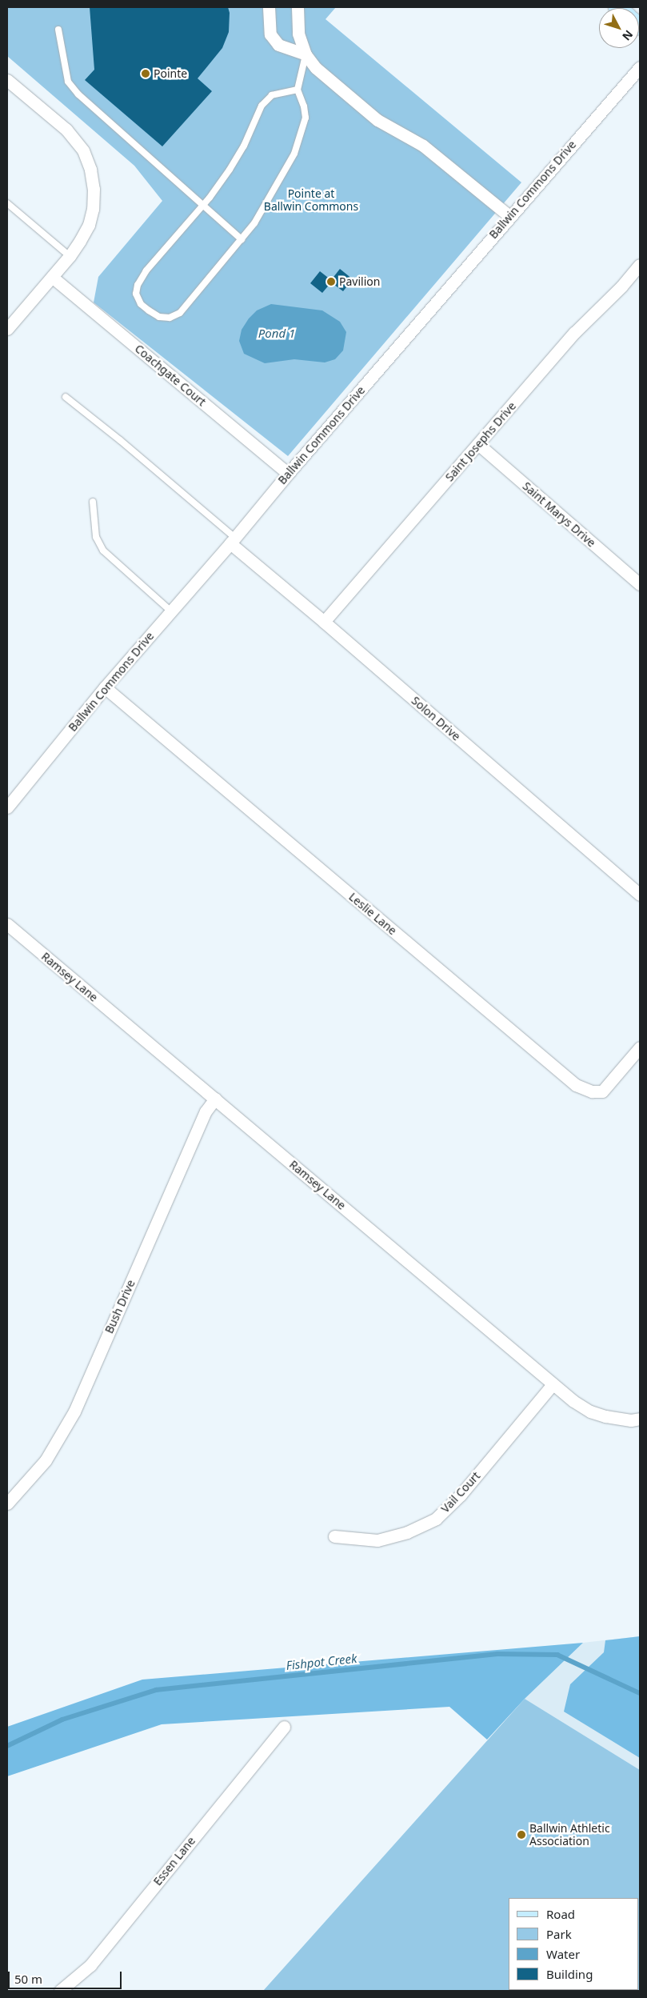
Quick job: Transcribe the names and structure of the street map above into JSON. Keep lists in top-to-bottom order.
{
  "streets": {
    "street": [
      "Ballwin Commons Drive",
      "Coachgate Court",
      "Saint Josephs Drive",
      "Saint Marys Drive",
      "Solon Drive",
      "Leslie Lane",
      "Ramsey Lane",
      "Bush Drive",
      "Vail Court",
      "Essen Lane"
    ]
  },
  "crossings": [
    ["Ballwin Commons Drive", "Coachgate Court"],
    ["Ballwin Commons Drive", "Solon Drive"],
    ["Ballwin Commons Drive", "Leslie Lane"],
    ["Saint Josephs Drive", "Saint Marys Drive"],
    ["Saint Josephs Drive", "Solon Drive"],
    ["Ramsey Lane", "Bush Drive"],
    ["Ramsey Lane", "Vail Court"]
  ],
  "water": ["Pond 1", "Fishpot Creek"],
  "parks": ["Pointe at Ballwin Commons"],
  "places": ["Pointe", "Pavilion", "Ballwin Athletic Association"],
  "legend": [
    "Road",
    "Park",
    "Water",
    "Building"
  ],
  "scale_bar": "50 m",
  "north": "bottom right"
}
